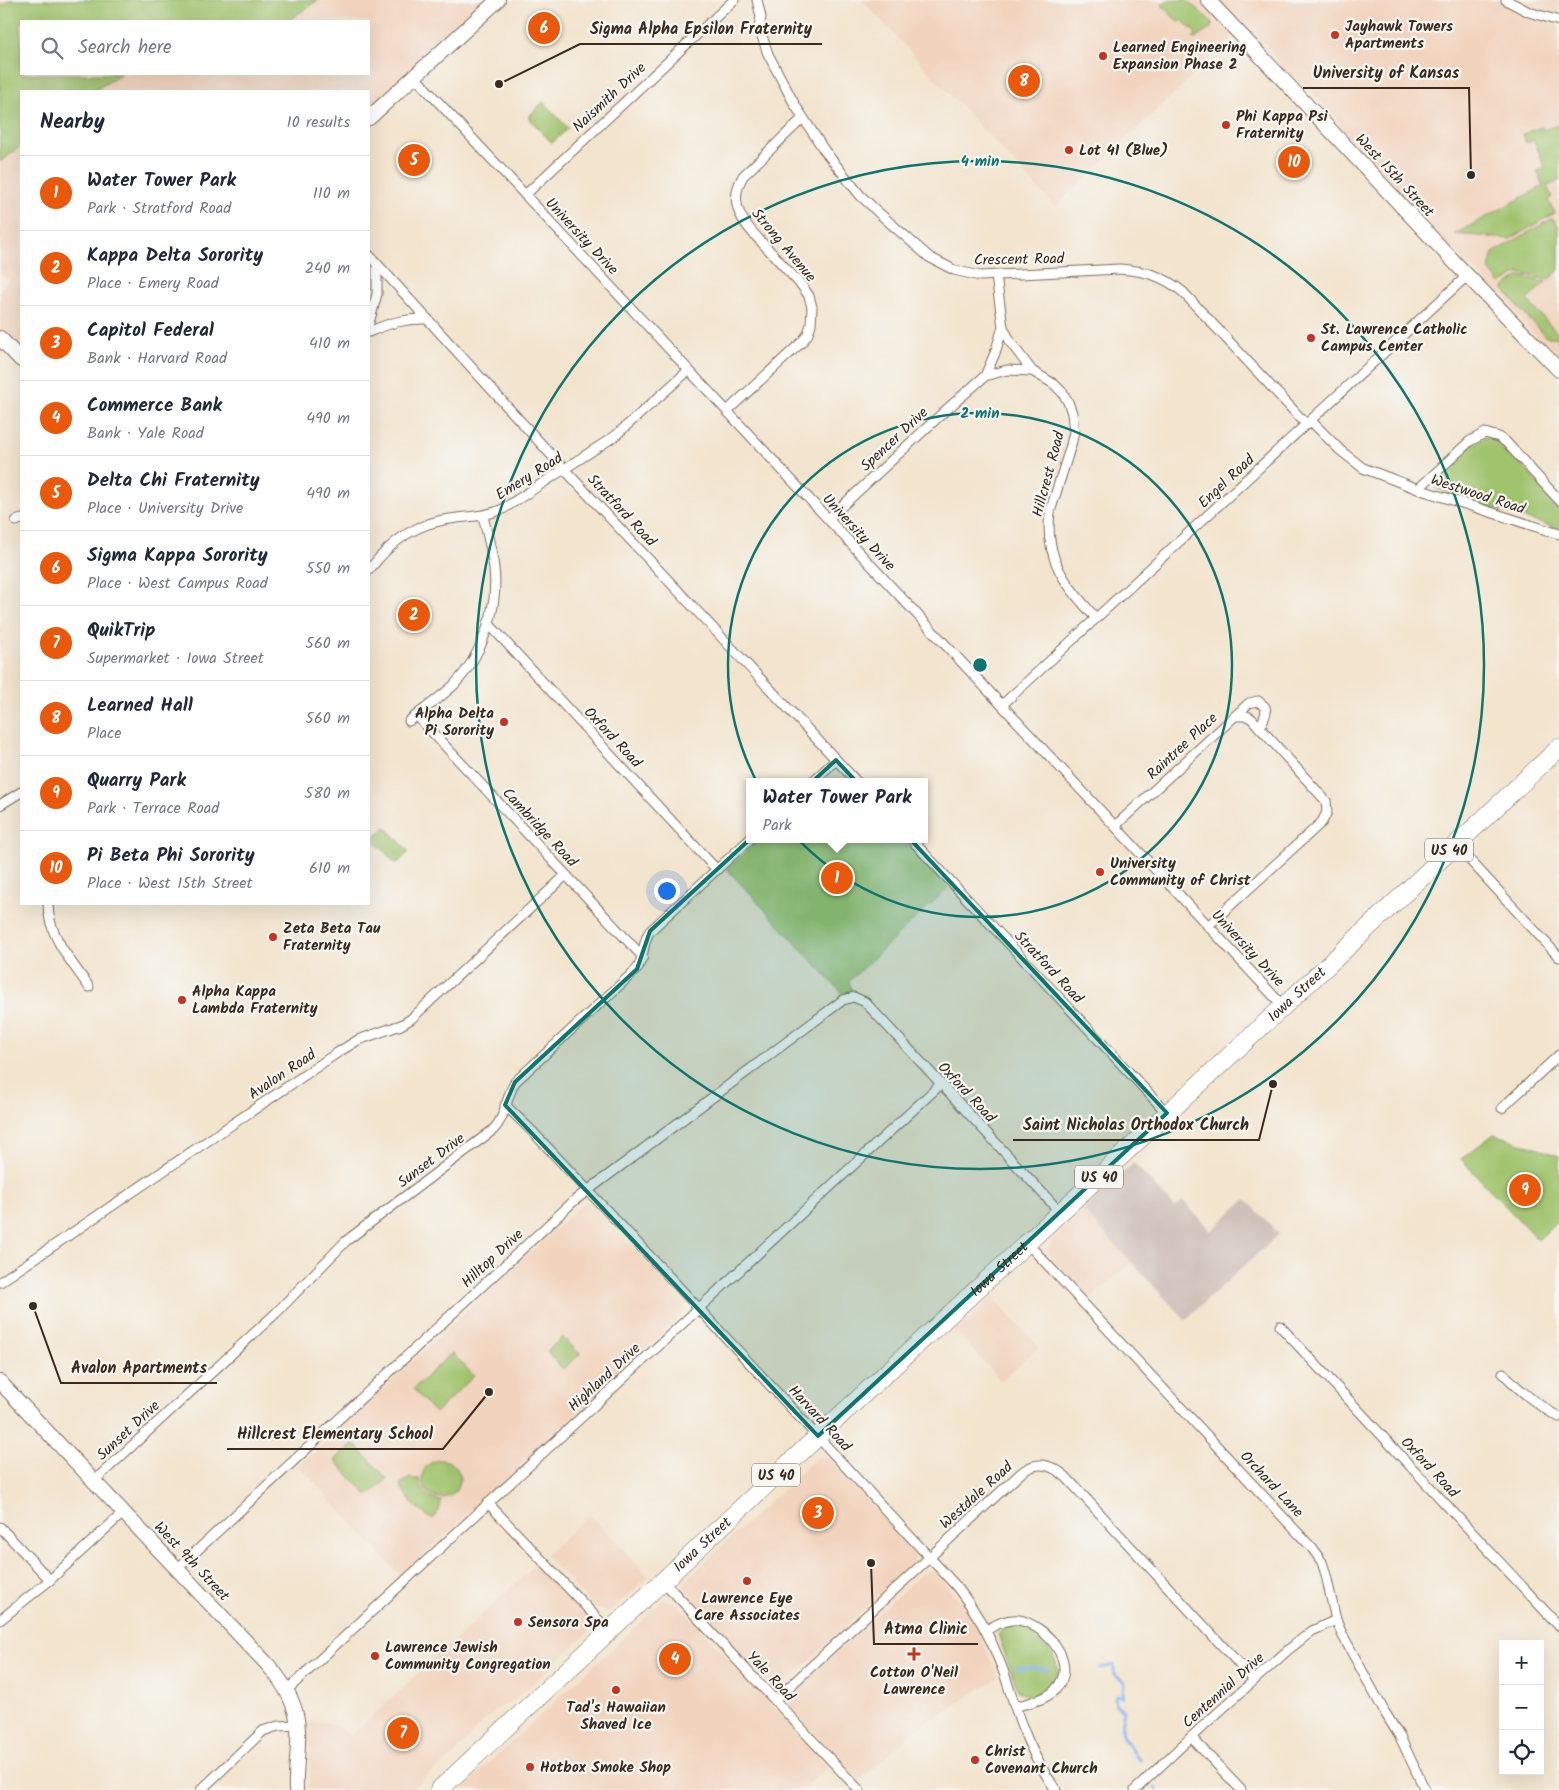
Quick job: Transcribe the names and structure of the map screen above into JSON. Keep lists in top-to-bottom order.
{
  "streets": {
    "highway": ["US 40", "Iowa Street"],
    "street": [
      "Naismith Drive",
      "West 15th Street",
      "University Drive",
      "Strong Avenue",
      "Crescent Road",
      "Spencer Drive",
      "Hillcrest Road",
      "Emery Road",
      "Engel Road",
      "Westwood Road",
      "Stratford Road",
      "Oxford Road",
      "Raintree Place",
      "Cambridge Road",
      "Avalon Road",
      "Sunset Drive",
      "Hilltop Drive",
      "Highland Drive",
      "Harvard Road",
      "Orchard Lane",
      "Westdale Road",
      "West 9th Street",
      "Yale Road",
      "Centennial Drive"
    ]
  },
  "crossings": [
    ["Naismith Drive", "University Drive"],
    ["West 15th Street", "Engel Road"],
    ["University Drive", "Strong Avenue"],
    ["University Drive", "Spencer Drive"],
    ["University Drive", "Emery Road"],
    ["University Drive", "Engel Road"],
    ["University Drive", "Raintree Place"],
    ["University Drive", "Iowa Street"],
    ["Strong Avenue", "Crescent Road"],
    ["Crescent Road", "Hillcrest Road"],
    ["Crescent Road", "Engel Road"],
    ["Crescent Road", "Westwood Road"],
    ["Spencer Drive", "Hillcrest Road"],
    ["Hillcrest Road", "Engel Road"],
    ["Emery Road", "Stratford Road"],
    ["Engel Road", "Westwood Road"],
    ["Stratford Road", "Iowa Street"],
    ["Oxford Road", "Cambridge Road"],
    ["Oxford Road", "Iowa Street"],
    ["Oxford Road", "Sunset Drive"],
    ["Oxford Road", "Hilltop Drive"],
    ["Oxford Road", "Highland Drive"],
    ["Cambridge Road", "Avalon Road"],
    ["Cambridge Road", "Sunset Drive"],
    ["Iowa Street", "Harvard Road"],
    ["Iowa Street", "Orchard Lane"],
    ["Iowa Street", "Yale Road"],
    ["Sunset Drive", "Harvard Road"],
    ["Sunset Drive", "West 9th Street"],
    ["Hilltop Drive", "Harvard Road"],
    ["Hilltop Drive", "West 9th Street"],
    ["Highland Drive", "Harvard Road"],
    ["Highland Drive", "West 9th Street"],
    ["Harvard Road", "Westdale Road"],
    ["Orchard Lane", "Centennial Drive"],
    ["Westdale Road", "Yale Road"],
    ["Westdale Road", "Centennial Drive"]
  ],
  "places": {
    "other": [
      "Jayhawk Towers Apartments",
      "Learned Engineering Expansion Phase 2",
      "Sigma Alpha Epsilon Fraternity",
      "Phi Kappa Psi Fraternity",
      "Lot 41 (Blue)",
      "University of Kansas",
      "St. Lawrence Catholic Campus Center",
      "Alpha Delta Pi Sorority",
      "University Community of Christ",
      "Zeta Beta Tau Fraternity",
      "Alpha Kappa Lambda Fraternity",
      "Saint Nicholas Orthodox Church",
      "Avalon Apartments",
      "Hillcrest Elementary School",
      "Atma Clinic",
      "Lawrence Eye Care Associates",
      "Sensora Spa",
      "Lawrence Jewish Community Congregation",
      "Tad's Hawaiian Shaved Ice",
      "Christ Covenant Church",
      "Hotbox Smoke Shop"
    ],
    "health": ["Cotton O'Neil Lawrence"]
  },
  "page": {
    "pins": [
      "6",
      "8",
      "5",
      "10",
      "2",
      "1",
      "9",
      "3",
      "4",
      "7"
    ],
    "search": "Search here",
    "heading": ["Nearby", "10 results"],
    "list": [
      {
        "mark": "1",
        "name": "Water Tower Park",
        "note": "Park · Stratford Road",
        "value": "110 m"
      },
      {
        "mark": "2",
        "name": "Kappa Delta Sorority",
        "note": "Place · Emery Road",
        "value": "240 m"
      },
      {
        "mark": "3",
        "name": "Capitol Federal",
        "note": "Bank · Harvard Road",
        "value": "410 m"
      },
      {
        "mark": "4",
        "name": "Commerce Bank",
        "note": "Bank · Yale Road",
        "value": "490 m"
      },
      {
        "mark": "5",
        "name": "Delta Chi Fraternity",
        "note": "Place · University Drive",
        "value": "490 m"
      },
      {
        "mark": "6",
        "name": "Sigma Kappa Sorority",
        "note": "Place · West Campus Road",
        "value": "550 m"
      },
      {
        "mark": "7",
        "name": "QuikTrip",
        "note": "Supermarket · Iowa Street",
        "value": "560 m"
      },
      {
        "mark": "8",
        "name": "Learned Hall",
        "note": "Place",
        "value": "560 m"
      },
      {
        "mark": "9",
        "name": "Quarry Park",
        "note": "Park · Terrace Road",
        "value": "580 m"
      },
      {
        "mark": "10",
        "name": "Pi Beta Phi Sorority",
        "note": "Place · West 15th Street",
        "value": "610 m"
      }
    ],
    "popup": ["Water Tower Park", "Park"],
    "map_buttons": ["+", "−"]
  },
  "rings": ["4 min", "2 min"]
}
